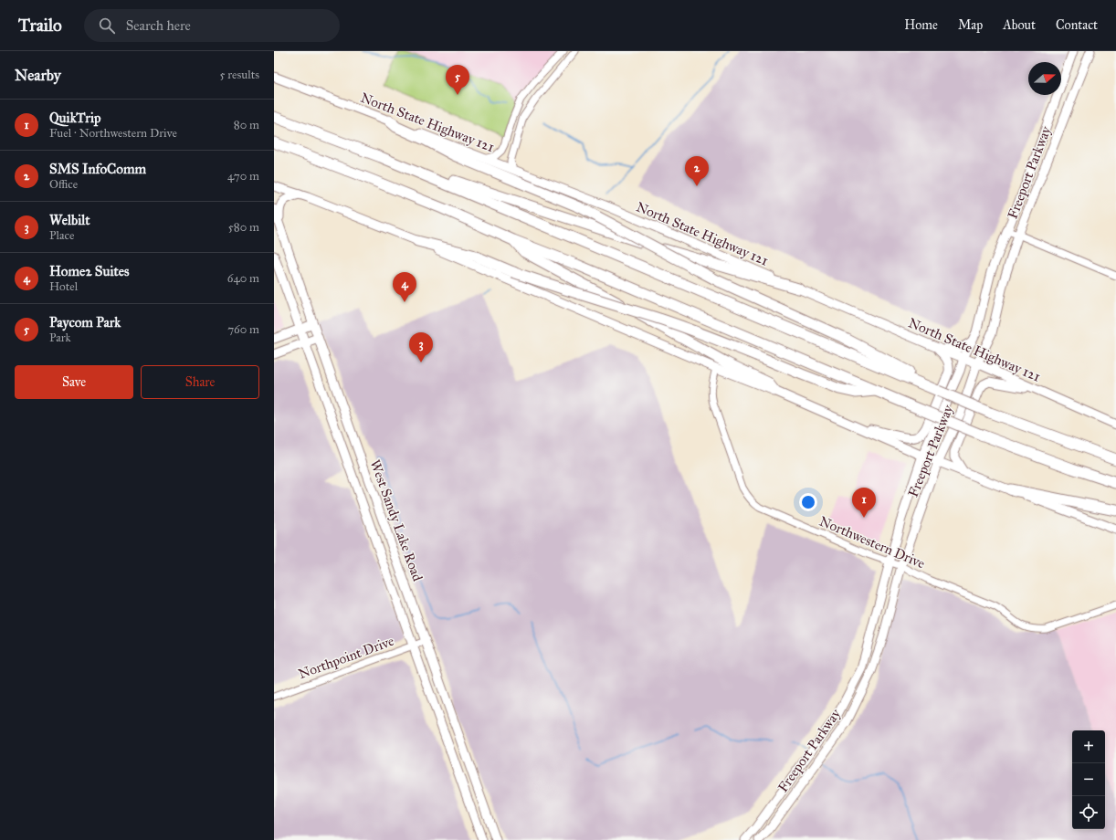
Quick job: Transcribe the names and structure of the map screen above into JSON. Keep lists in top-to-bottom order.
{
  "streets": {
    "main road": ["North State Highway 121", "Freeport Parkway", "West Sandy Lake Road"],
    "street": ["Northwestern Drive", "Northpoint Drive"]
  },
  "crossings": [
    ["North State Highway 121", "Freeport Parkway"],
    ["Freeport Parkway", "Northwestern Drive"],
    ["West Sandy Lake Road", "Northpoint Drive"]
  ],
  "north": "right",
  "page": {
    "header": "Trailo",
    "search": "Search here",
    "nav": [
      "Home",
      "Map",
      "About",
      "Contact"
    ],
    "heading": ["Nearby", "5 results"],
    "pins": [
      "5",
      "2",
      "4",
      "3",
      "1"
    ],
    "list": [
      {
        "mark": "1",
        "name": "QuikTrip",
        "note": "Fuel · Northwestern Drive",
        "value": "80 m"
      },
      {
        "mark": "2",
        "name": "SMS InfoComm",
        "note": "Office",
        "value": "470 m"
      },
      {
        "mark": "3",
        "name": "Welbilt",
        "note": "Place",
        "value": "580 m"
      },
      {
        "mark": "4",
        "name": "Home2 Suites",
        "note": "Hotel",
        "value": "640 m"
      },
      {
        "mark": "5",
        "name": "Paycom Park",
        "note": "Park",
        "value": "760 m"
      }
    ],
    "buttons": ["Save", "Share"],
    "map_buttons": ["+", "−"]
  }
}
